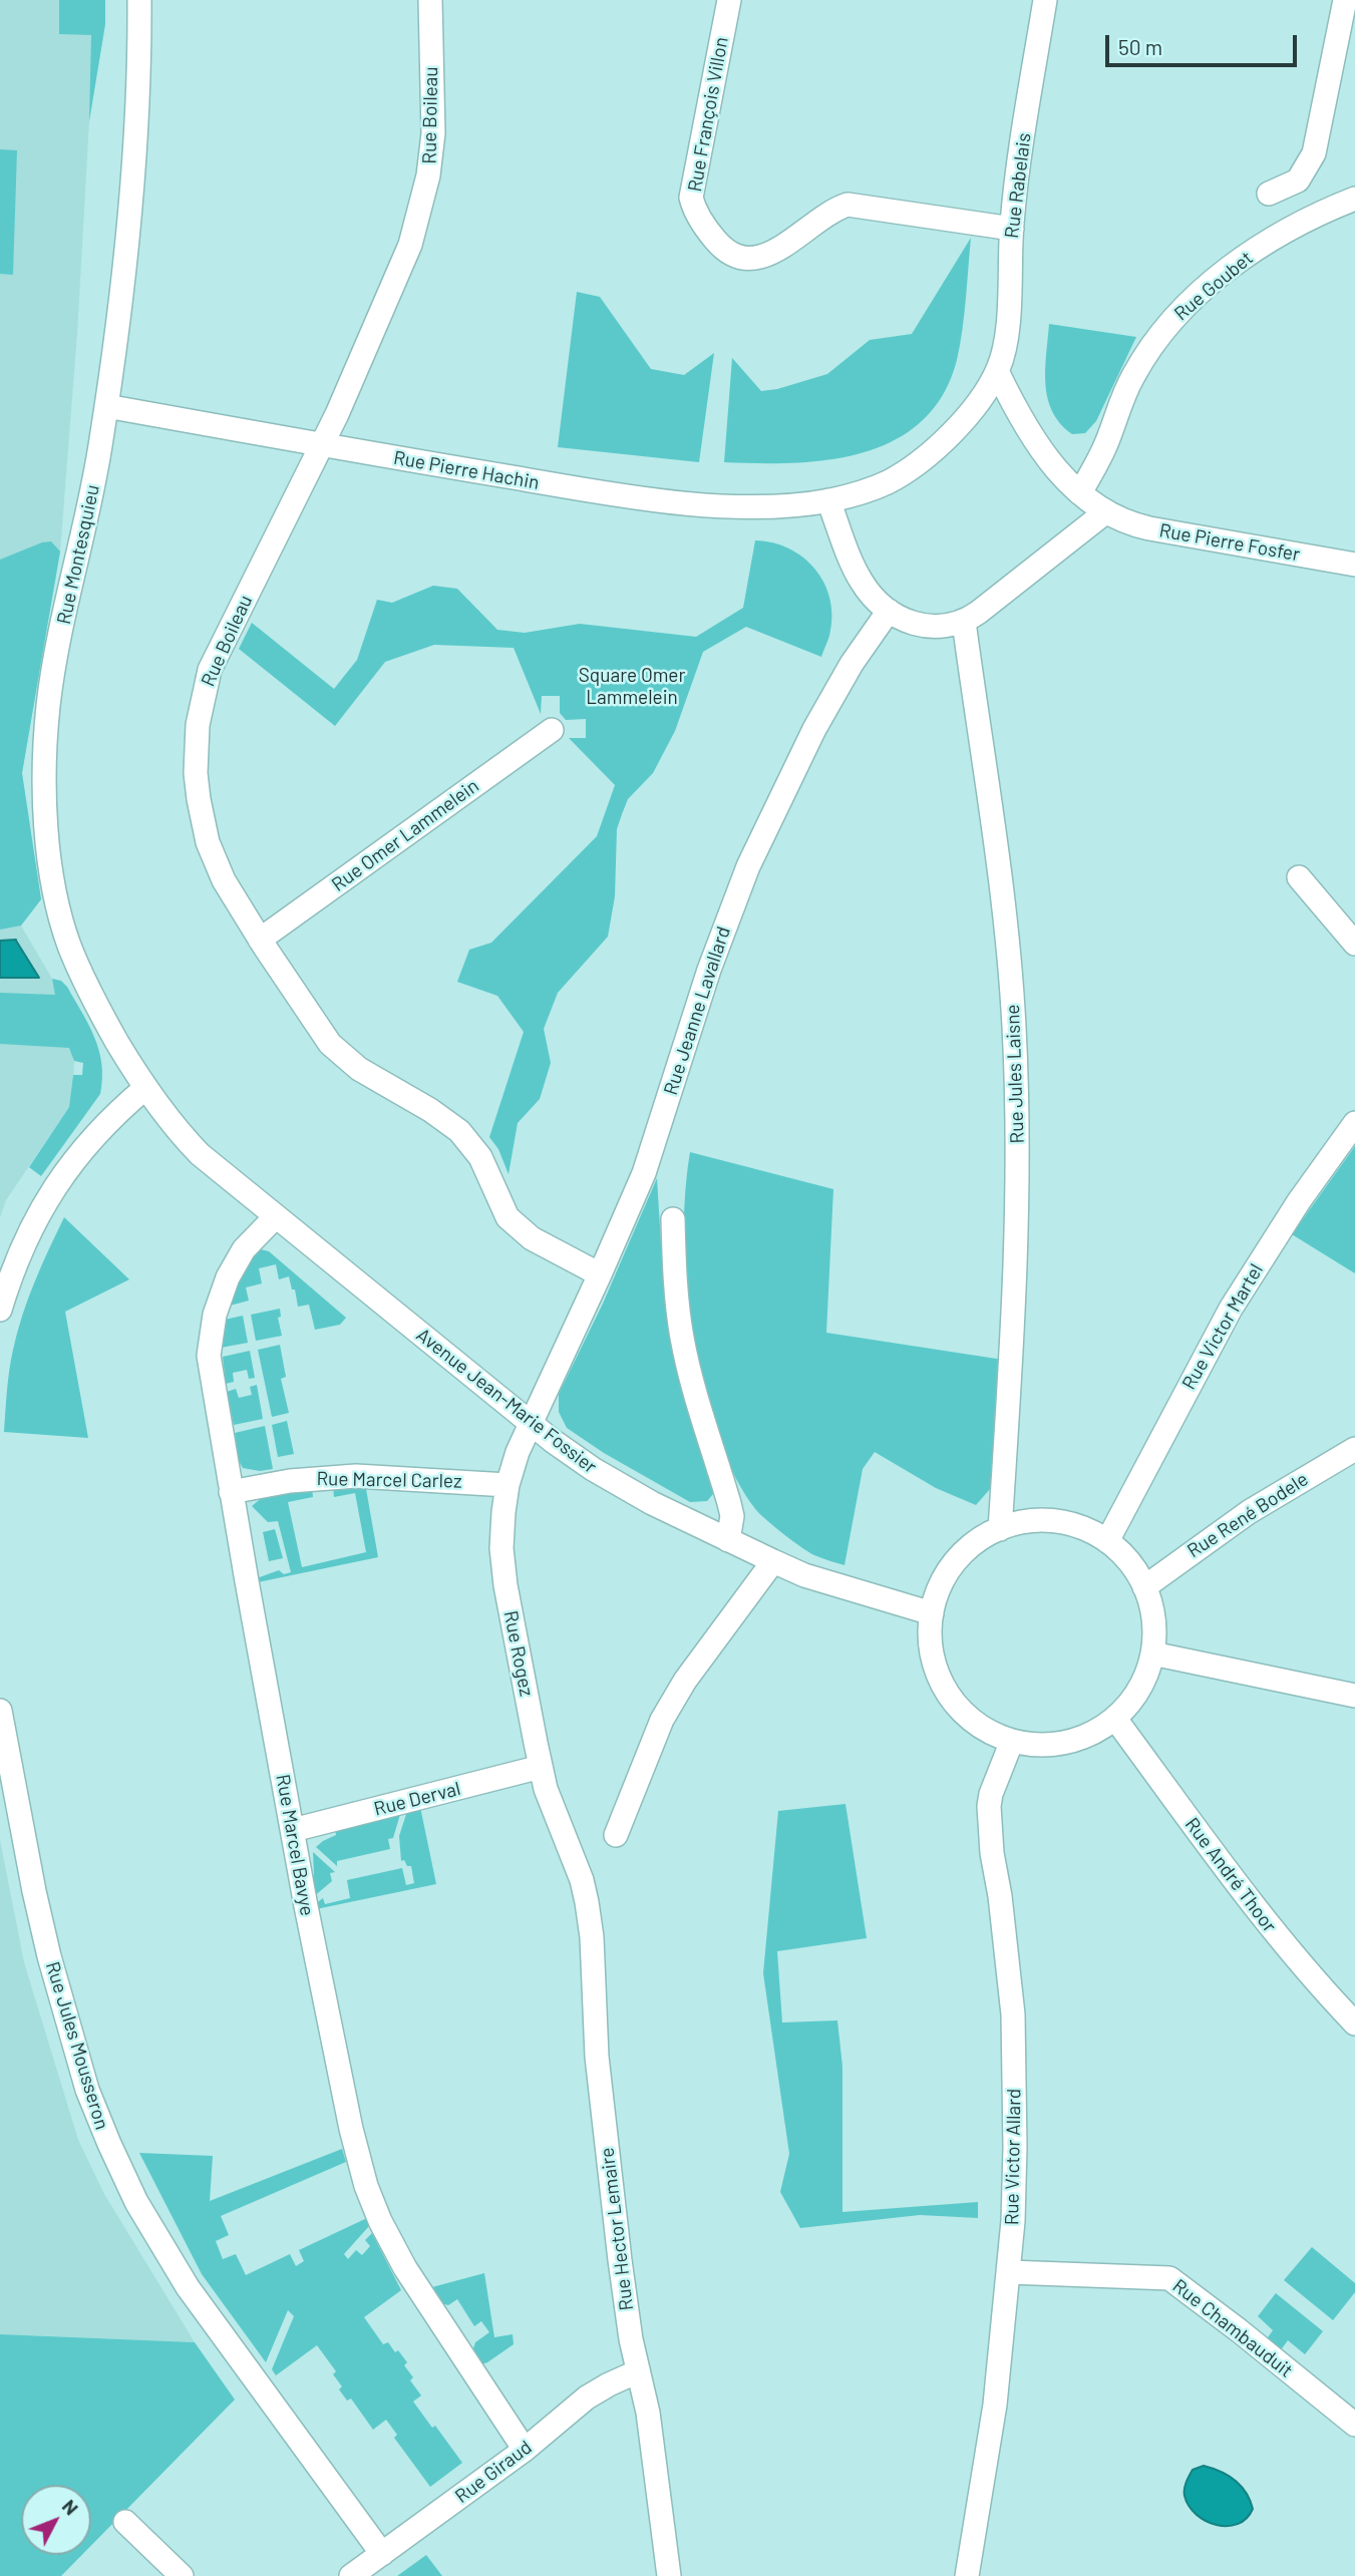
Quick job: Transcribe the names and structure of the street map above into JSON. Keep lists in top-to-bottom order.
{
  "streets": {
    "street": [
      "Rue François Villon",
      "Rue Boileau",
      "Rue Rabelais",
      "Rue Goubet",
      "Rue Pierre Hachin",
      "Rue Pierre Fosfer",
      "Rue Montesquieu",
      "Rue Omer Lammelein",
      "Rue Jeanne Lavallard",
      "Rue Jules Laisne",
      "Rue Victor Martel",
      "Avenue Jean-Marie Fossier",
      "Rue Marcel Carlez",
      "Rue René Bodele",
      "Rue Rogez",
      "Rue Derval",
      "Rue Marcel Bavye",
      "Rue André Thoor",
      "Rue Jules Mousseron",
      "Rue Victor Allard",
      "Rue Hector Lemaire",
      "Rue Chambauduit",
      "Rue Giraud"
    ]
  },
  "crossings": [
    ["Rue François Villon", "Rue Rabelais"],
    ["Rue Boileau", "Rue Pierre Hachin"],
    ["Rue Boileau", "Rue Omer Lammelein"],
    ["Rue Boileau", "Rue Jeanne Lavallard"],
    ["Rue Rabelais", "Rue Pierre Hachin"],
    ["Rue Rabelais", "Rue Pierre Fosfer"],
    ["Rue Goubet", "Rue Pierre Fosfer"],
    ["Rue Pierre Hachin", "Rue Pierre Fosfer"],
    ["Rue Pierre Hachin", "Rue Montesquieu"],
    ["Rue Montesquieu", "Avenue Jean-Marie Fossier"],
    ["Rue Jeanne Lavallard", "Avenue Jean-Marie Fossier"],
    ["Rue Jeanne Lavallard", "Rue Rogez"],
    ["Rue Jules Laisne", "Rue Victor Martel"],
    ["Rue Jules Laisne", "Avenue Jean-Marie Fossier"],
    ["Rue Jules Laisne", "Rue René Bodele"],
    ["Rue Jules Laisne", "Rue André Thoor"],
    ["Rue Jules Laisne", "Rue Victor Allard"],
    ["Rue Victor Martel", "Avenue Jean-Marie Fossier"],
    ["Rue Victor Martel", "Rue René Bodele"],
    ["Rue Victor Martel", "Rue André Thoor"],
    ["Rue Victor Martel", "Rue Victor Allard"],
    ["Avenue Jean-Marie Fossier", "Rue René Bodele"],
    ["Avenue Jean-Marie Fossier", "Rue Rogez"],
    ["Avenue Jean-Marie Fossier", "Rue Marcel Bavye"],
    ["Avenue Jean-Marie Fossier", "Rue André Thoor"],
    ["Avenue Jean-Marie Fossier", "Rue Victor Allard"],
    ["Rue Marcel Carlez", "Rue Rogez"],
    ["Rue Marcel Carlez", "Rue Marcel Bavye"],
    ["Rue René Bodele", "Rue André Thoor"],
    ["Rue René Bodele", "Rue Victor Allard"],
    ["Rue Rogez", "Rue Derval"],
    ["Rue Rogez", "Rue Hector Lemaire"],
    ["Rue Derval", "Rue Marcel Bavye"],
    ["Rue Marcel Bavye", "Rue Giraud"],
    ["Rue André Thoor", "Rue Victor Allard"],
    ["Rue Jules Mousseron", "Rue Giraud"],
    ["Rue Victor Allard", "Rue Chambauduit"],
    ["Rue Hector Lemaire", "Rue Giraud"]
  ],
  "parks": ["Square Omer Lammelein"],
  "scale_bar": "50 m",
  "north": "top right"
}
